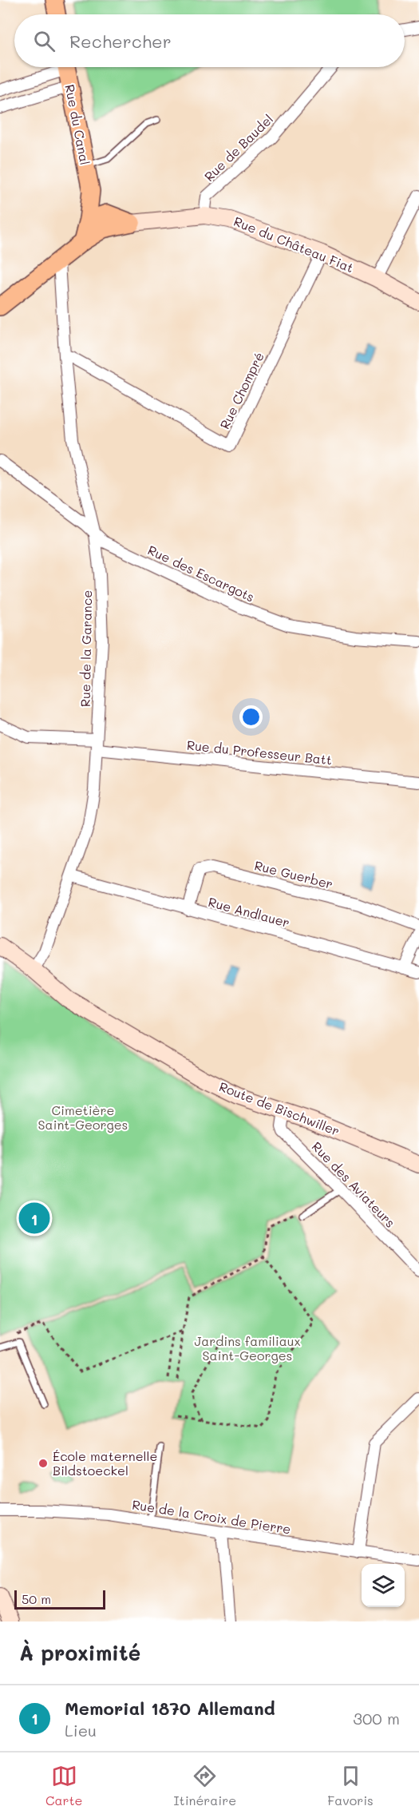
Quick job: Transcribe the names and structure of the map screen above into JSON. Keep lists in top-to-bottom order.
{
  "streets": {
    "main road": ["Rue du Canal", "Rue du Château Fiat"],
    "street": [
      "Rue de Baudel",
      "Rue Chompré",
      "Rue des Escargots",
      "Rue de la Garance",
      "Rue du Professeur Batt",
      "Rue Guerber",
      "Rue Andlauer",
      "Route de Bischwiller",
      "Rue des Aviateurs",
      "Rue de la Croix de Pierre"
    ]
  },
  "crossings": [
    ["Rue du Canal", "Rue du Château Fiat"],
    ["Rue de Baudel", "Rue du Château Fiat"],
    ["Rue du Château Fiat", "Rue Chompré"],
    ["Rue Chompré", "Rue de la Garance"],
    ["Rue des Escargots", "Rue de la Garance"],
    ["Rue de la Garance", "Rue du Professeur Batt"],
    ["Rue de la Garance", "Rue Andlauer"],
    ["Rue de la Garance", "Route de Bischwiller"],
    ["Rue Guerber", "Rue Andlauer"],
    ["Route de Bischwiller", "Rue des Aviateurs"]
  ],
  "parks": ["Cimetière Saint-Georges", "Jardins familiaux Saint-Georges"],
  "places": ["École maternelle Bildstoeckel"],
  "scale_bar": "50 m",
  "page": {
    "search": "Rechercher",
    "pins": "1",
    "scale": "50 m",
    "heading": "À proximité",
    "list": [
      {
        "mark": "1",
        "name": "Memorial 1870 Allemand",
        "note": "Lieu",
        "value": "300 m"
      }
    ],
    "nav": ["Carte", "Itinéraire", "Favoris"]
  }
}
